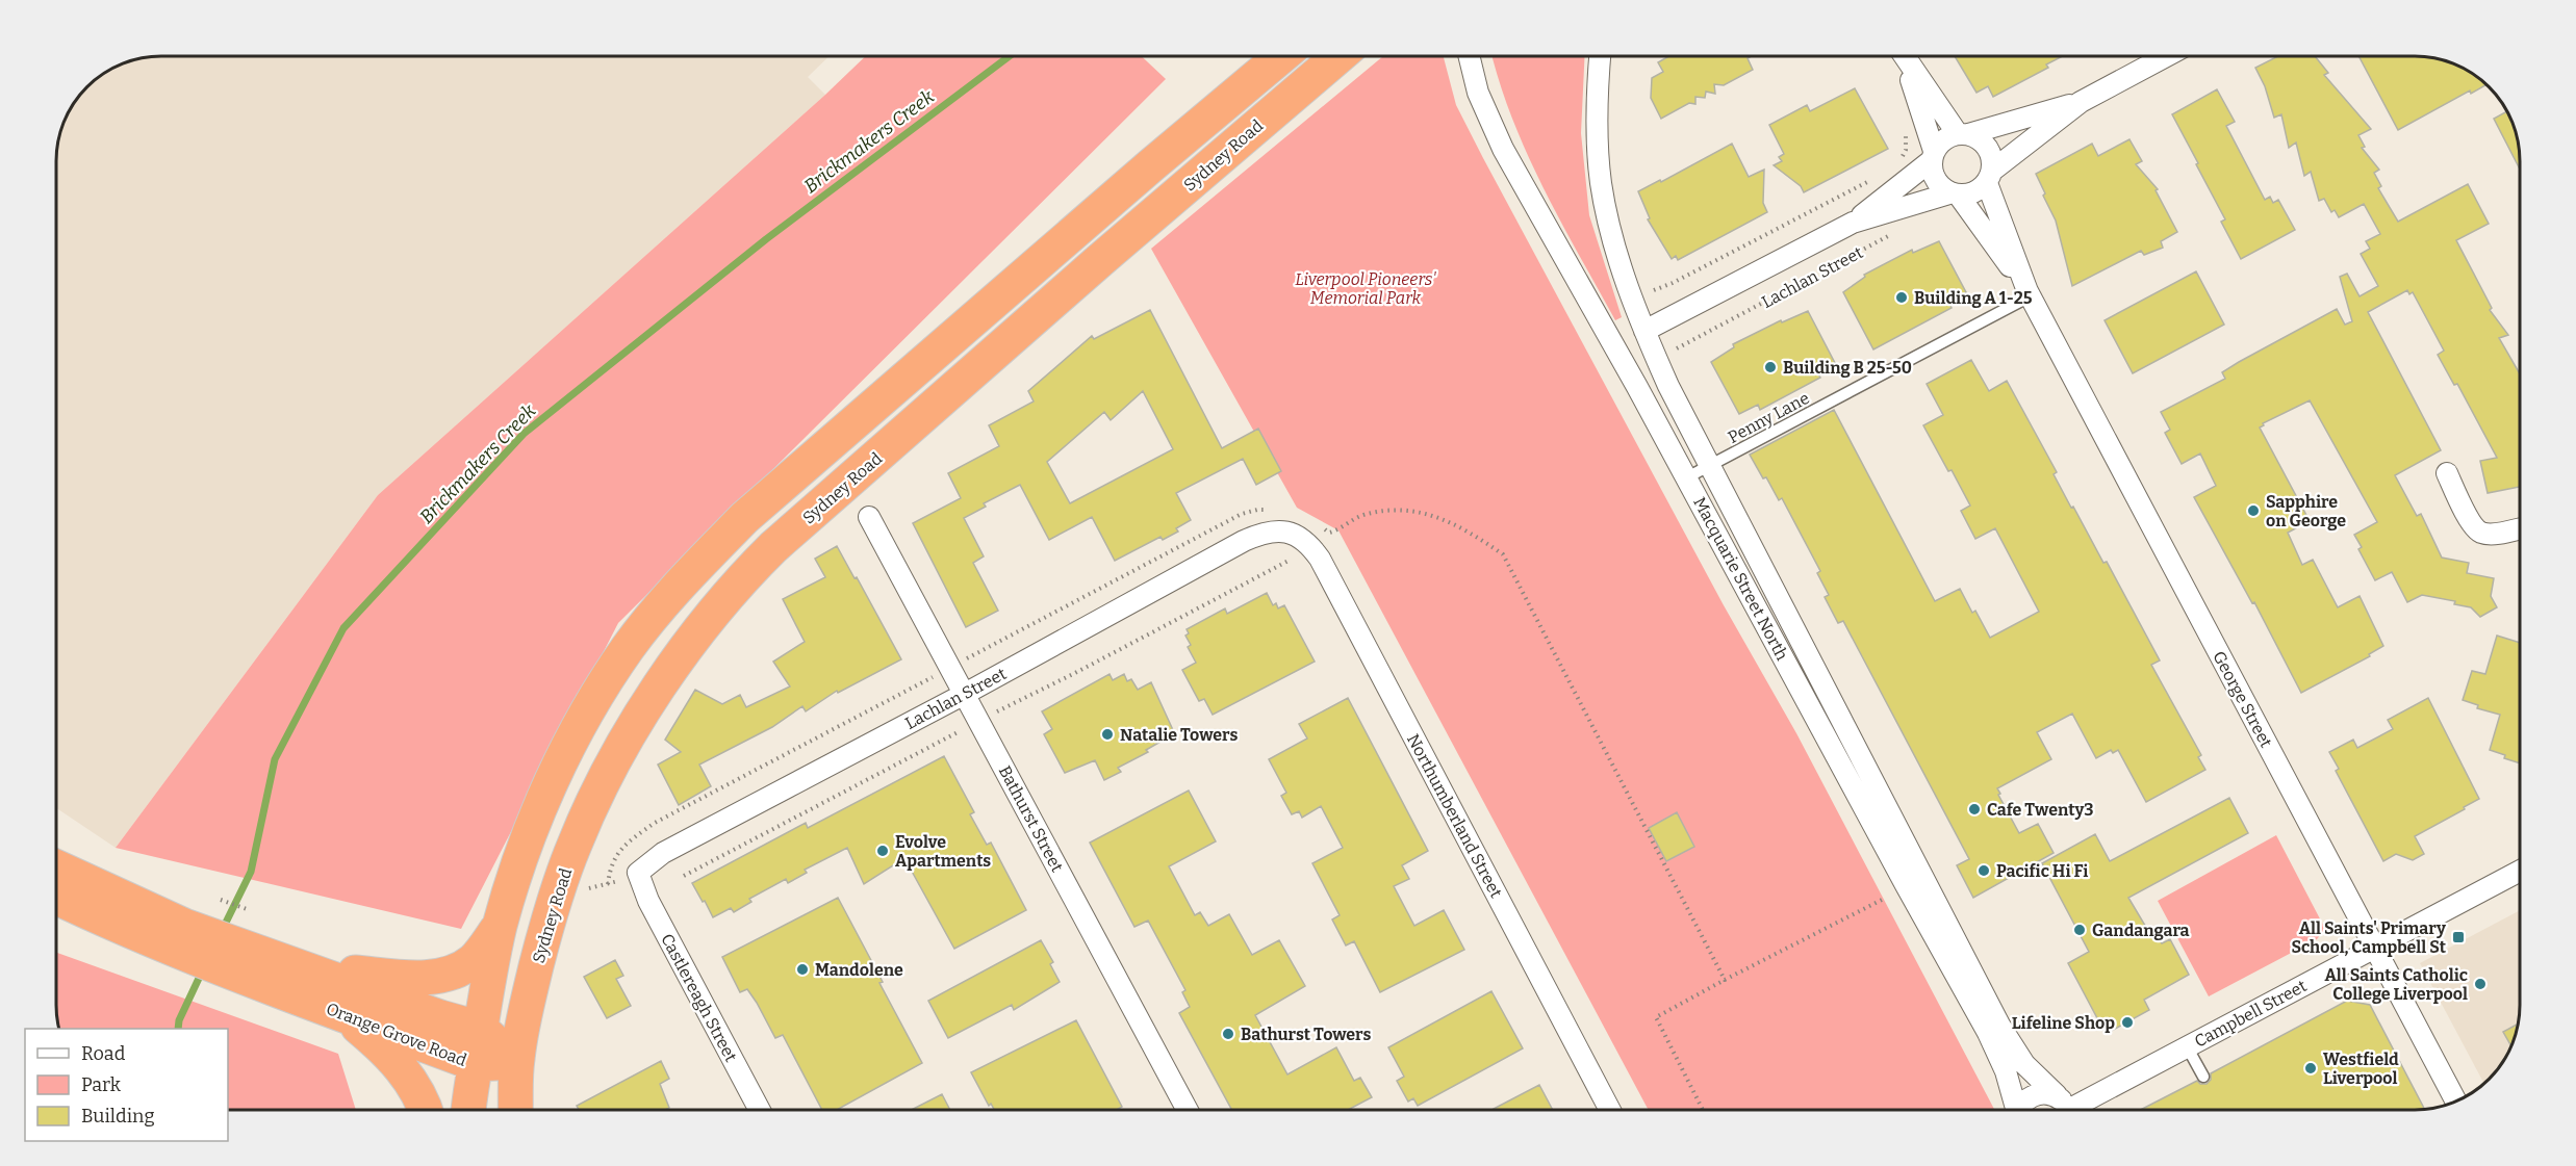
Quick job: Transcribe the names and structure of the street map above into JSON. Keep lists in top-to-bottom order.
{
  "streets": {
    "highway": ["Sydney Road", "Orange Grove Road"],
    "street": [
      "Lachlan Street",
      "Macquarie Street North",
      "George Street",
      "Northumberland Street",
      "Bathurst Street",
      "Castlereagh Street",
      "Campbell Street"
    ],
    "lane": ["Penny Lane"]
  },
  "crossings": [
    ["Sydney Road", "Orange Grove Road"],
    ["Lachlan Street", "Macquarie Street North"],
    ["Lachlan Street", "George Street"],
    ["Lachlan Street", "Northumberland Street"],
    ["Lachlan Street", "Bathurst Street"],
    ["Lachlan Street", "Castlereagh Street"],
    ["Penny Lane", "Macquarie Street North"],
    ["Penny Lane", "George Street"],
    ["Macquarie Street North", "Campbell Street"],
    ["George Street", "Campbell Street"]
  ],
  "water": ["Brickmakers Creek"],
  "parks": ["Liverpool Pioneers' Memorial Park"],
  "places": {
    "other": [
      "Building A 1-25",
      "Building B 25-50",
      "Sapphire on George",
      "Natalie Towers",
      "Cafe Twenty3",
      "Evolve Apartments",
      "Pacific Hi Fi",
      "Gandangara",
      "Mandolene",
      "All Saints Catholic College Liverpool",
      "Lifeline Shop",
      "Bathurst Towers",
      "Westfield Liverpool"
    ],
    "transit": ["All Saints' Primary School, Campbell St"]
  },
  "legend": ["Road", "Park", "Building"]
}
